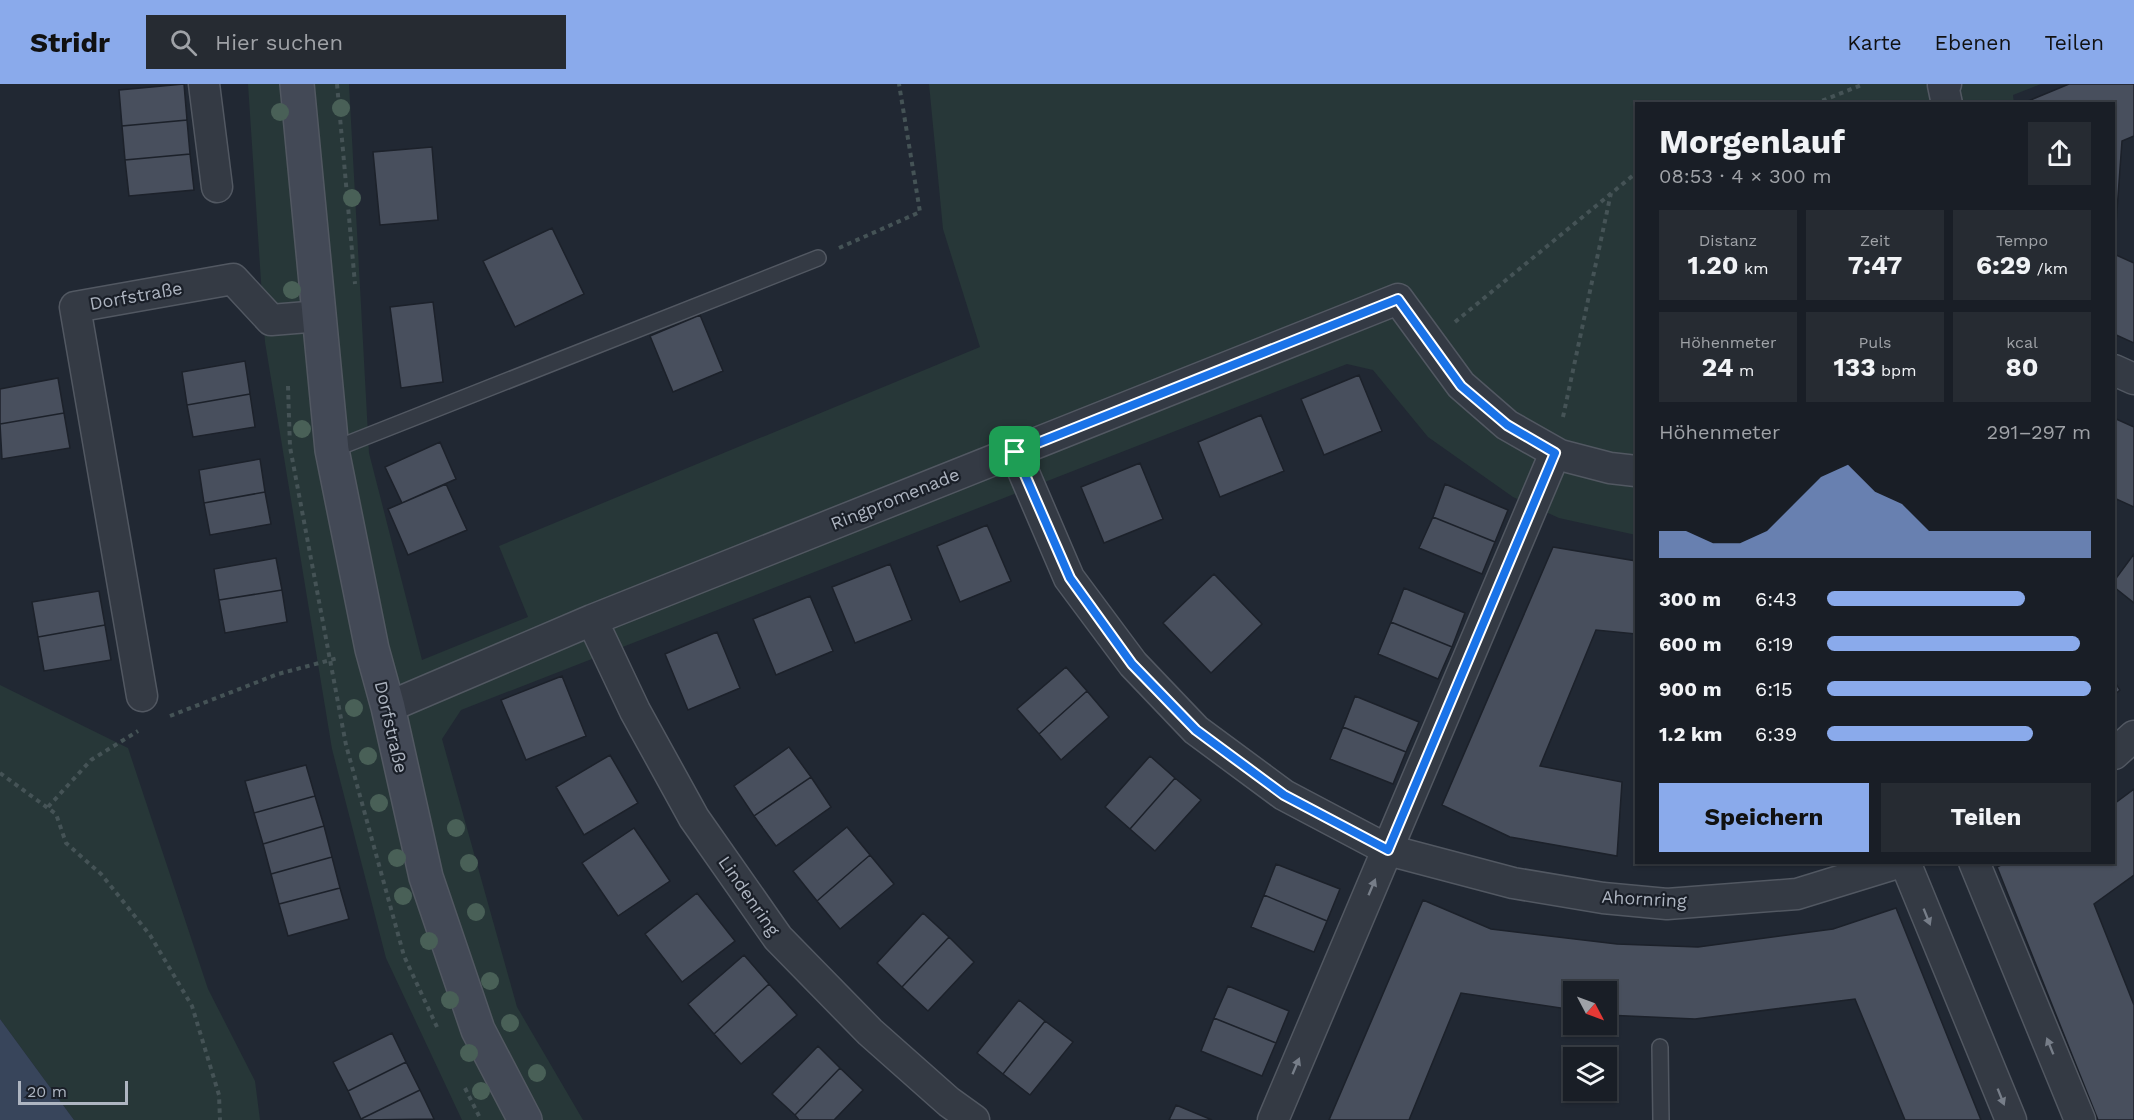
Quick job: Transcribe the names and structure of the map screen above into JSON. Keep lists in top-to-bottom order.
{
  "streets": {
    "main road": ["Dorfstraße"],
    "street": ["Ringpromenade", "Lindenring", "Ahornring"]
  },
  "crossings": [
    ["Dorfstraße", "Ringpromenade"],
    ["Ringpromenade", "Lindenring"],
    ["Ringpromenade", "Ahornring"]
  ],
  "scale_bar": "20 m",
  "north": "bottom right",
  "page": {
    "header": "Stridr",
    "search": "Hier suchen",
    "nav": ["Karte", "Ebenen", "Teilen"],
    "heading": ["Morgenlauf", "08:53 · 4 × 300 m"],
    "stats": [
      ["Distanz", "1.20 km"],
      ["Zeit", "7:47"],
      ["Tempo", "6:29 /km"],
      ["Höhenmeter", "24 m"],
      ["Puls", "133 bpm"],
      ["kcal", "80"]
    ],
    "chart": ["Höhenmeter", "291–297 m"],
    "list": [
      {
        "name": "300 m",
        "note": "6:43"
      },
      {
        "name": "600 m",
        "note": "6:19"
      },
      {
        "name": "900 m",
        "note": "6:15"
      },
      {
        "name": "1.2 km",
        "note": "6:39"
      }
    ],
    "buttons": ["Speichern", "Teilen"],
    "scale": "20 m"
  }
}
